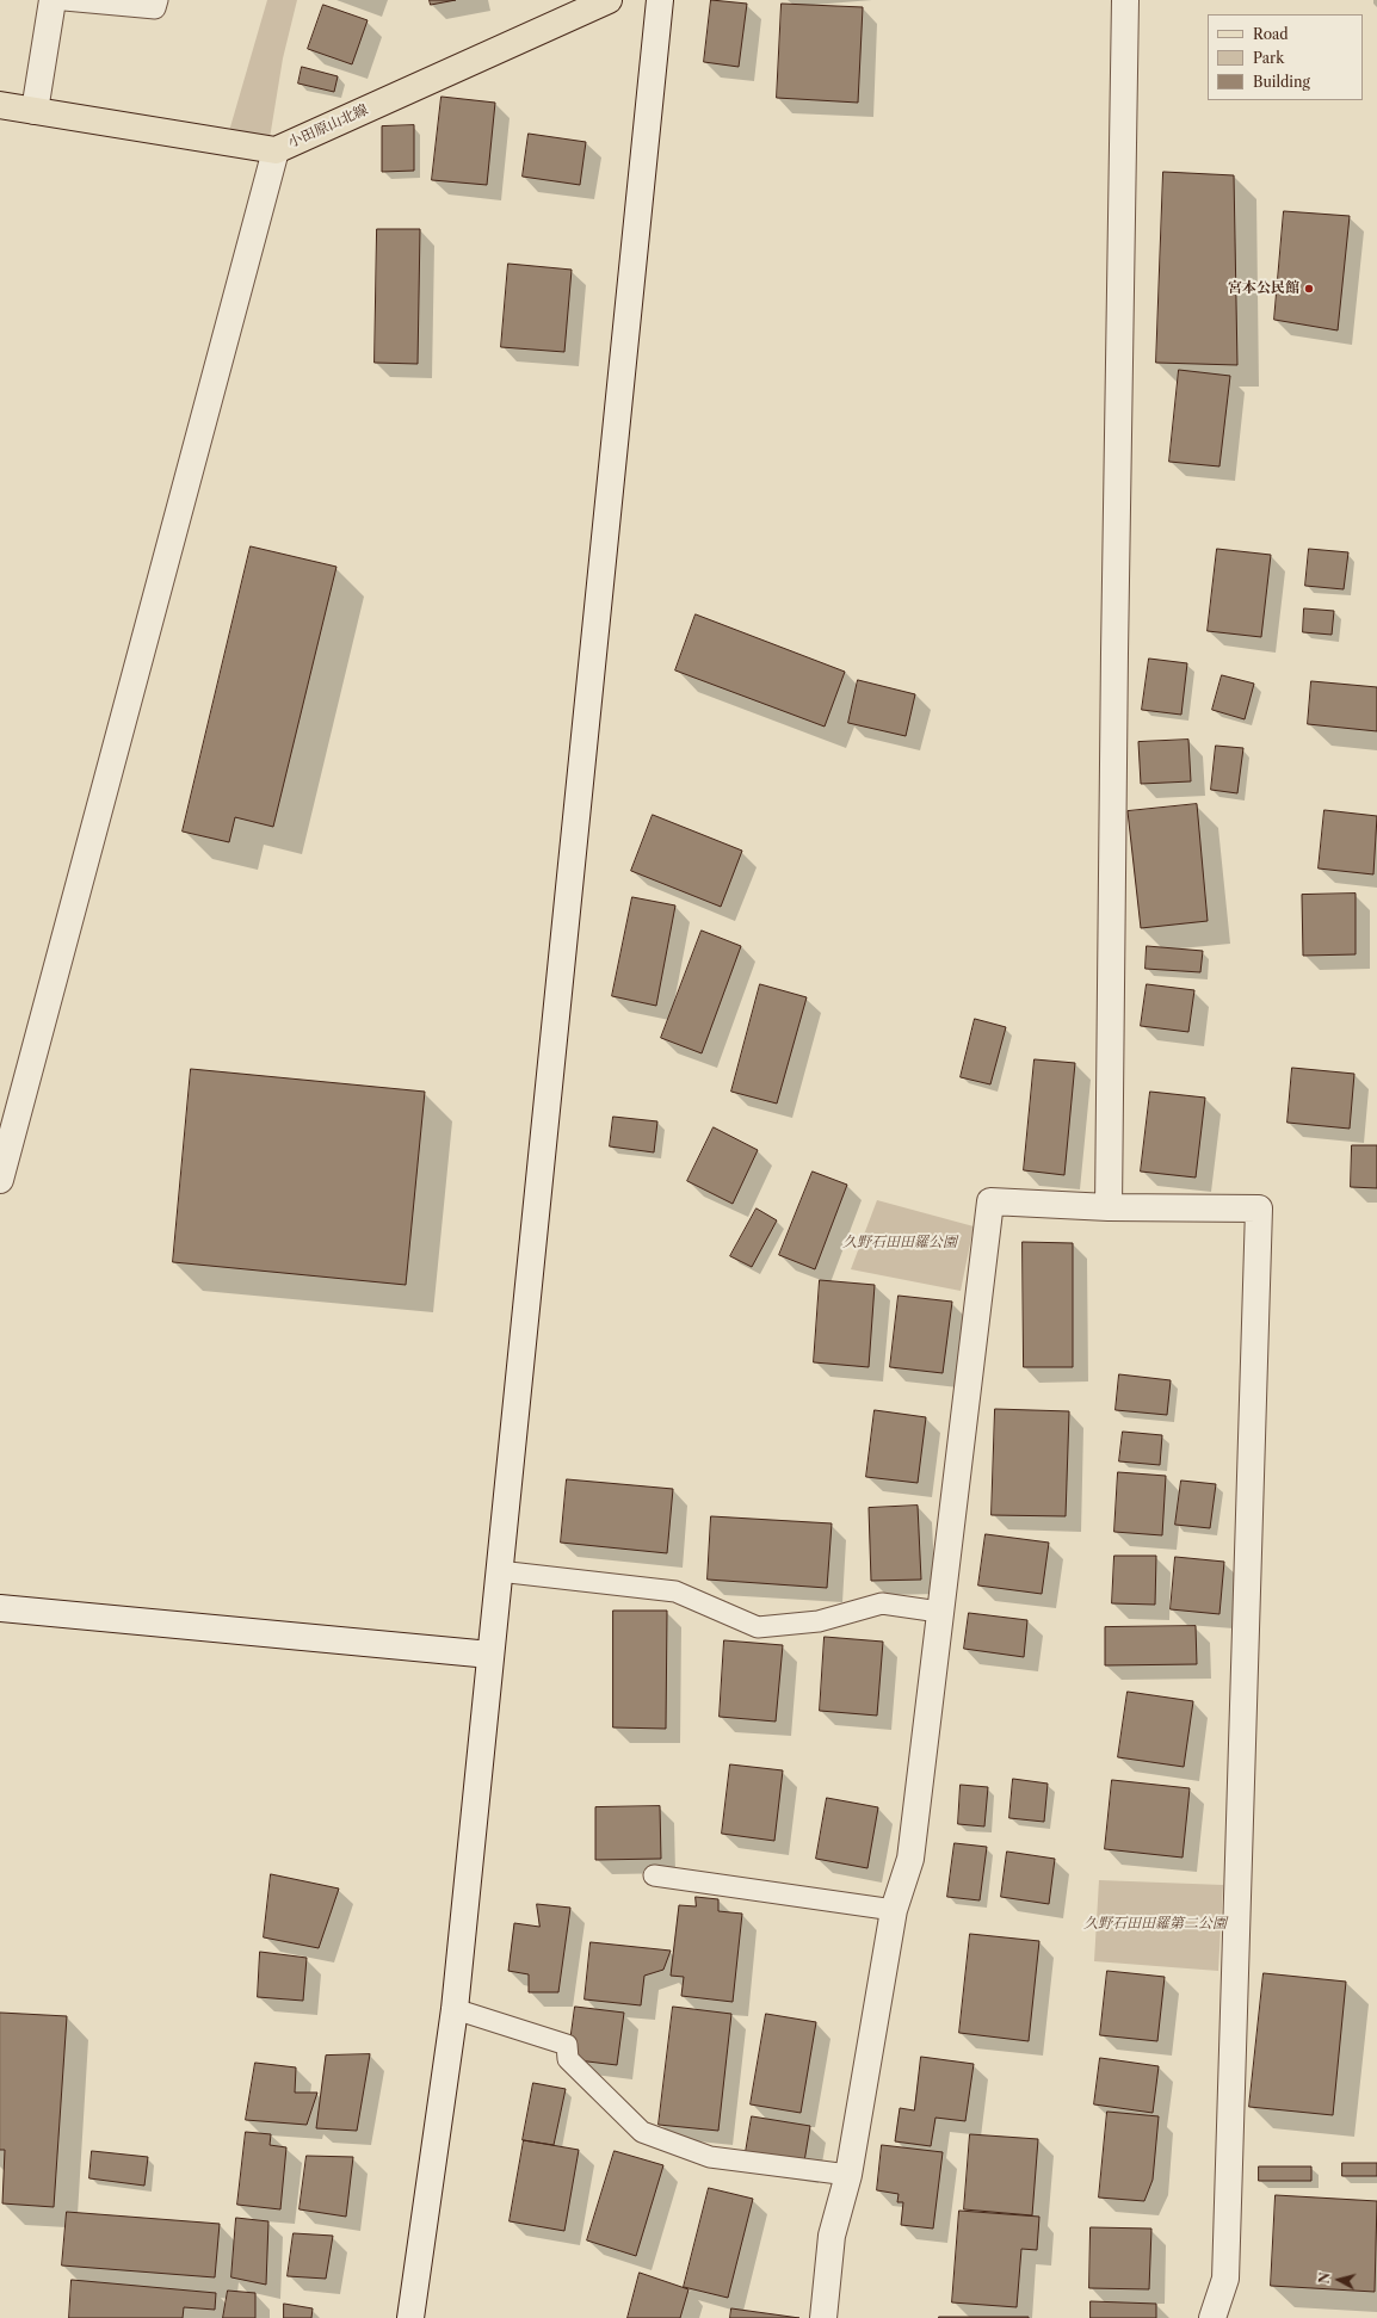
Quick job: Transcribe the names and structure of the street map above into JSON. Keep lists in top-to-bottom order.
{
  "streets": {
    "main road": ["小田原山北線"]
  },
  "parks": ["久野石田田羅公園", "久野石田田羅第二公園"],
  "places": ["宮本公民館"],
  "legend": ["Road", "Park", "Building"],
  "north": "left"
}
